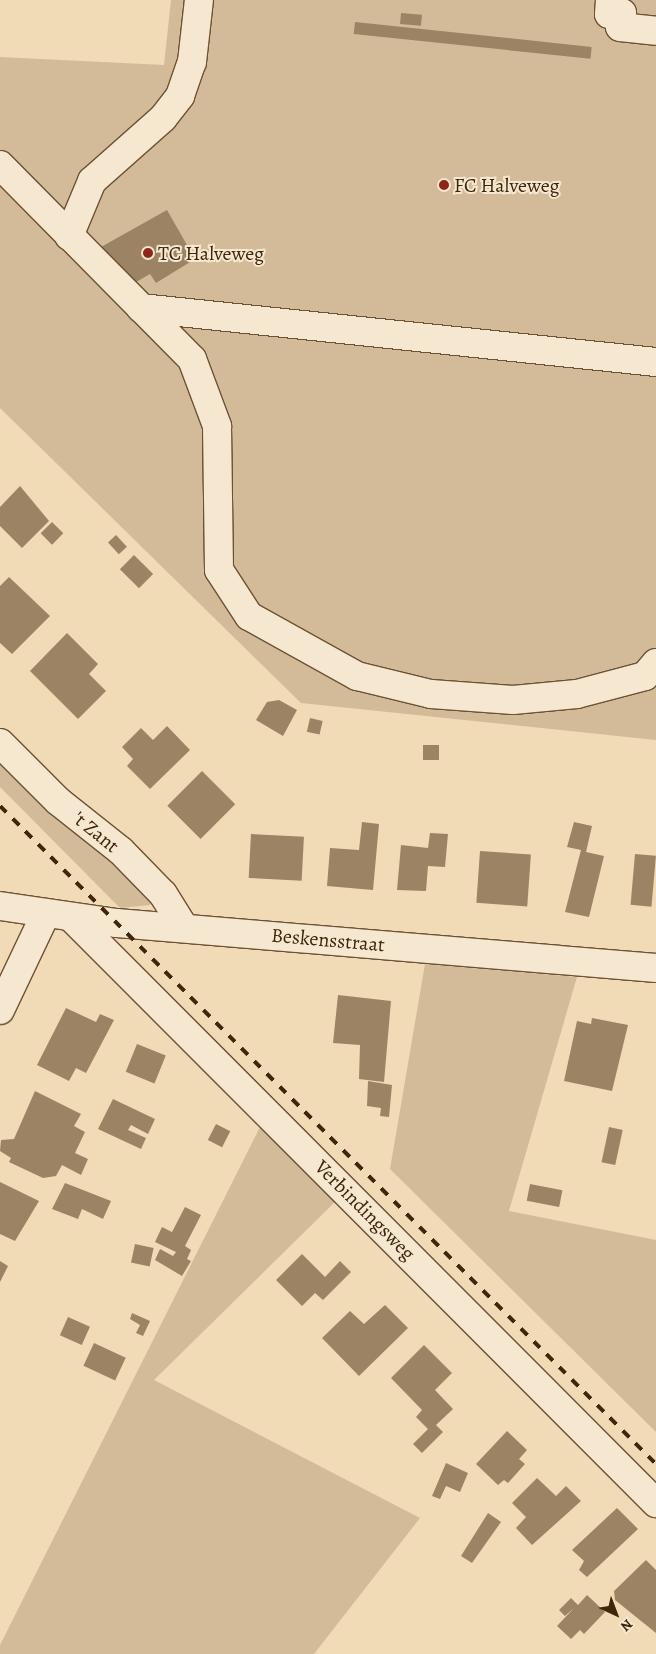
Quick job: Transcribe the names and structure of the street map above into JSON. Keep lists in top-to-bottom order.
{
  "streets": {
    "street": ["'t Zant", "Beskensstraat", "Verbindingsweg"]
  },
  "crossings": [
    ["'t Zant", "Beskensstraat"],
    ["Beskensstraat", "Verbindingsweg"]
  ],
  "places": ["FC Halveweg", "TC Halveweg"],
  "north": "bottom right"
}
